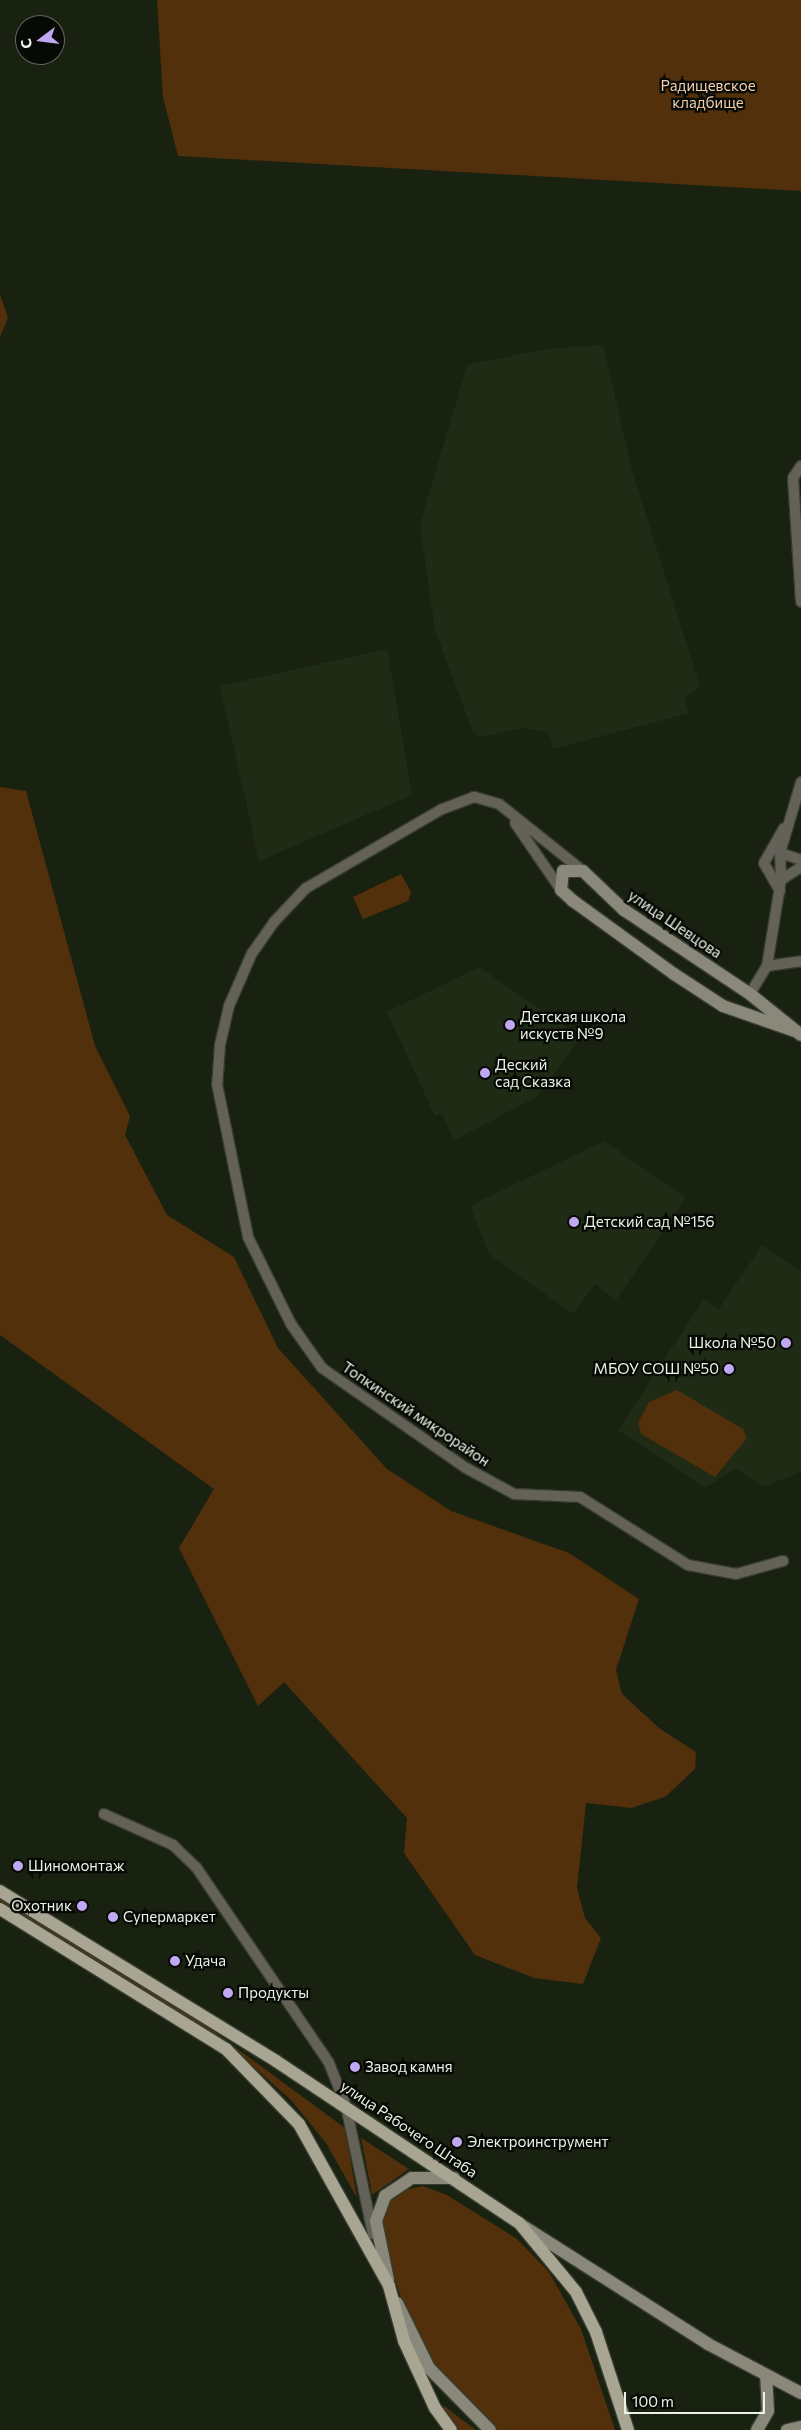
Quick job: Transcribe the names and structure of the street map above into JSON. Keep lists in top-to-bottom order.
{
  "streets": {
    "main road": ["улица Шевцова", "улица Рабочего Штаба"],
    "street": ["Топкинский микрорайон"]
  },
  "crossings": [
    ["улица Шевцова", "Топкинский микрорайон"]
  ],
  "parks": ["Радищевское кладбище"],
  "places": [
    "Детская школа искуств №9",
    "Деский сад Сказка",
    "Детский сад №156",
    "Школа №50",
    "МБОУ СОШ №50",
    "Шиномонтаж",
    "Охотник",
    "Супермаркет",
    "Удача",
    "Продукты",
    "Завод камня",
    "Электроинструмент"
  ],
  "scale_bar": "100 m",
  "north": "left"
}
